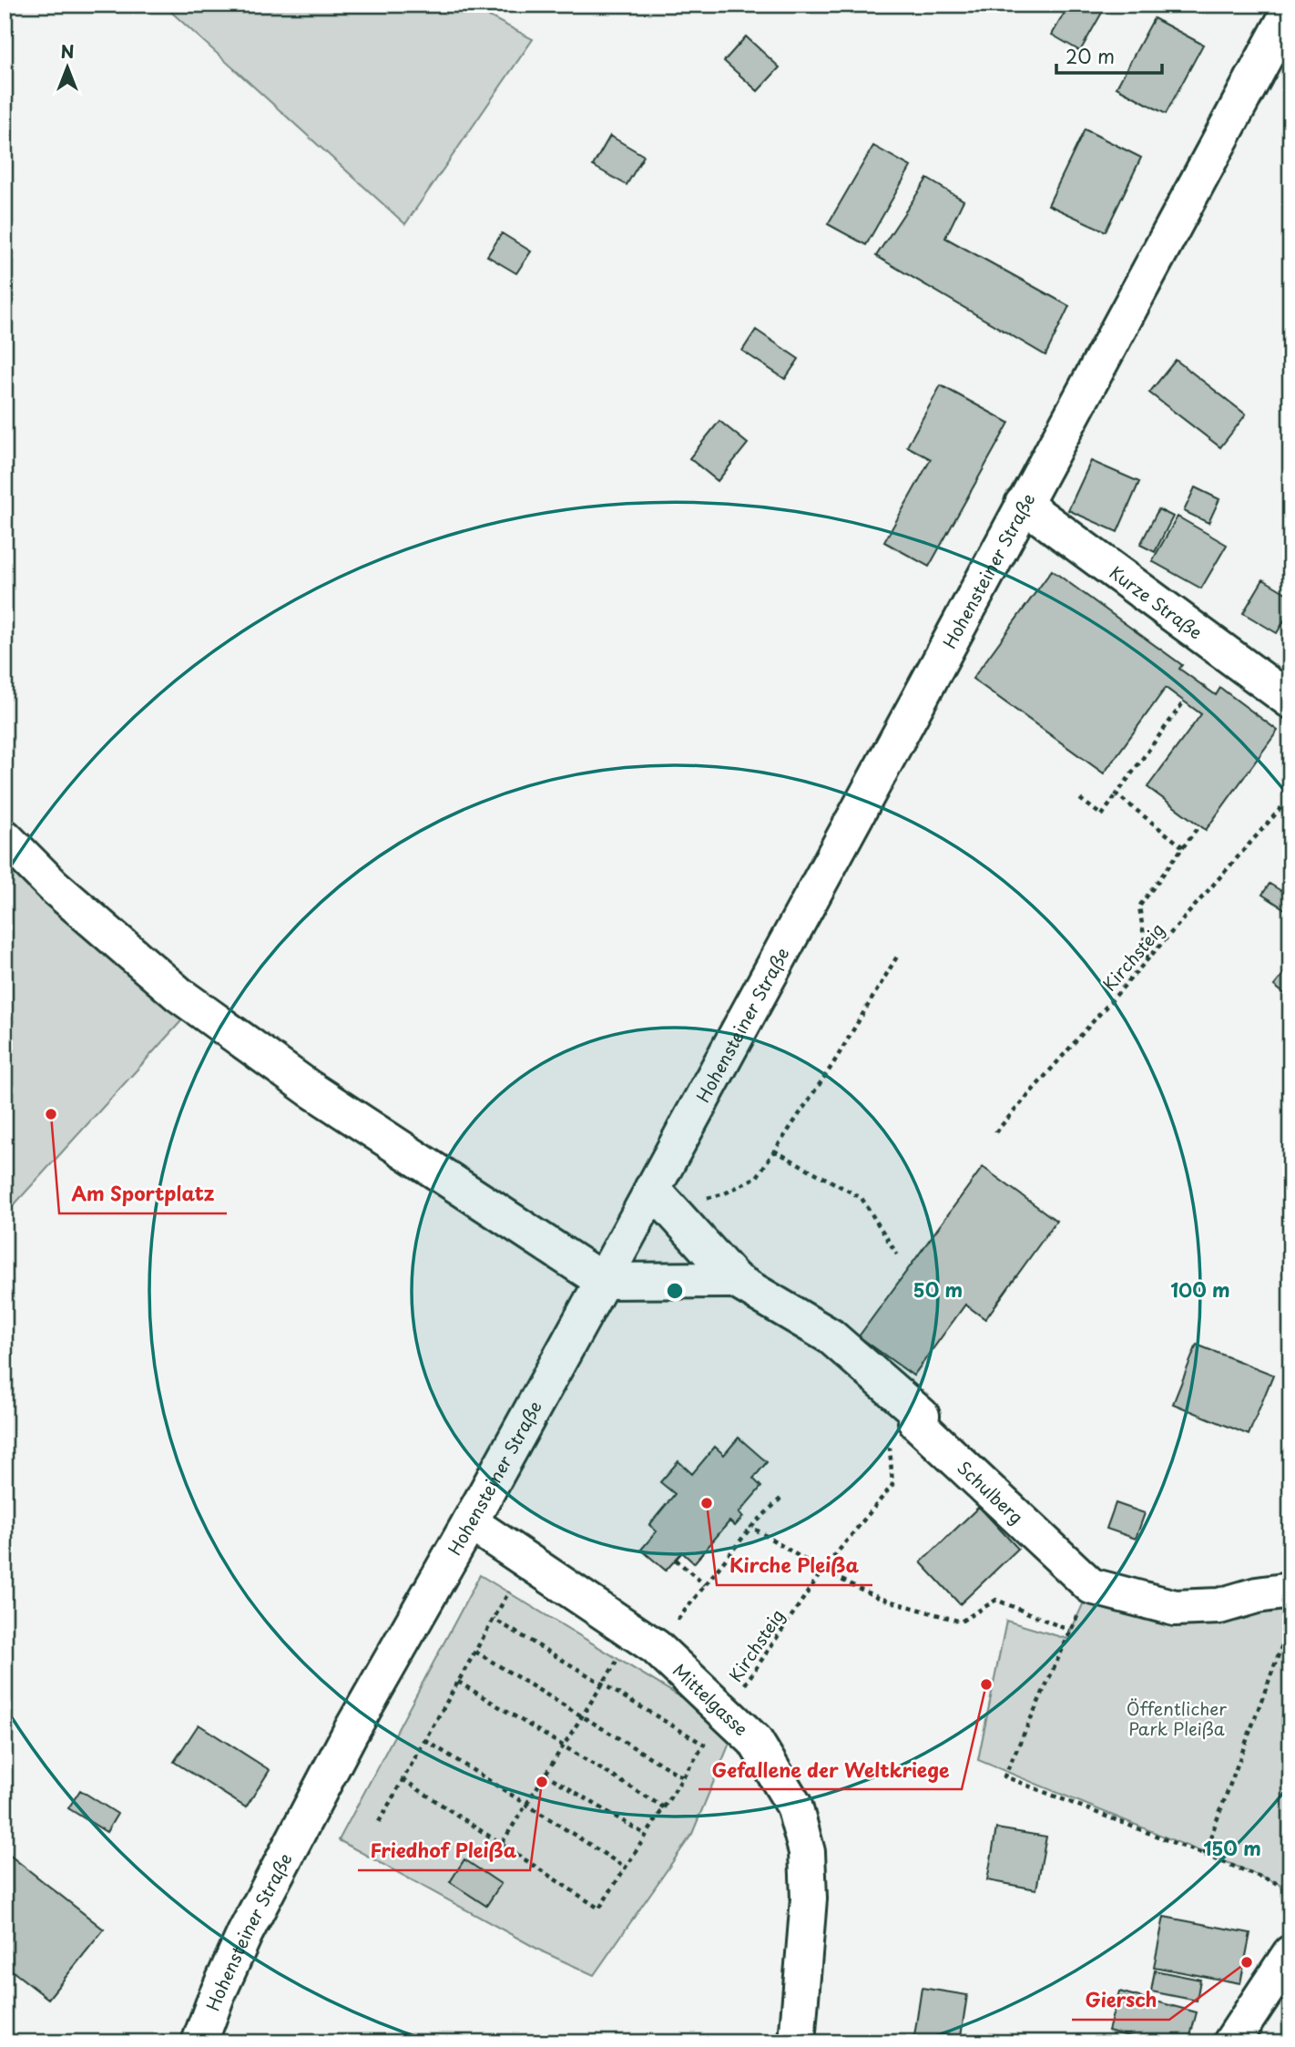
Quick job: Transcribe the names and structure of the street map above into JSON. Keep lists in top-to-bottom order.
{
  "streets": {
    "main road": [
      "Hohensteiner Straße",
      "Kurze Straße",
      "Schulberg",
      "Mittelgasse"
    ],
    "path": ["Kirchsteig"]
  },
  "crossings": [
    ["Hohensteiner Straße", "Kurze Straße"],
    ["Hohensteiner Straße", "Schulberg"],
    ["Hohensteiner Straße", "Mittelgasse"],
    ["Kirchsteig", "Mittelgasse"]
  ],
  "parks": ["Öffentlicher Park Pleißa"],
  "places": [
    "Am Sportplatz",
    "Kirche Pleißa",
    "Gefallene der Weltkriege",
    "Friedhof Pleißa",
    "Giersch"
  ],
  "scale_bar": "20 m",
  "north": "top",
  "rings": ["50 m", "100 m", "150 m"]
}
